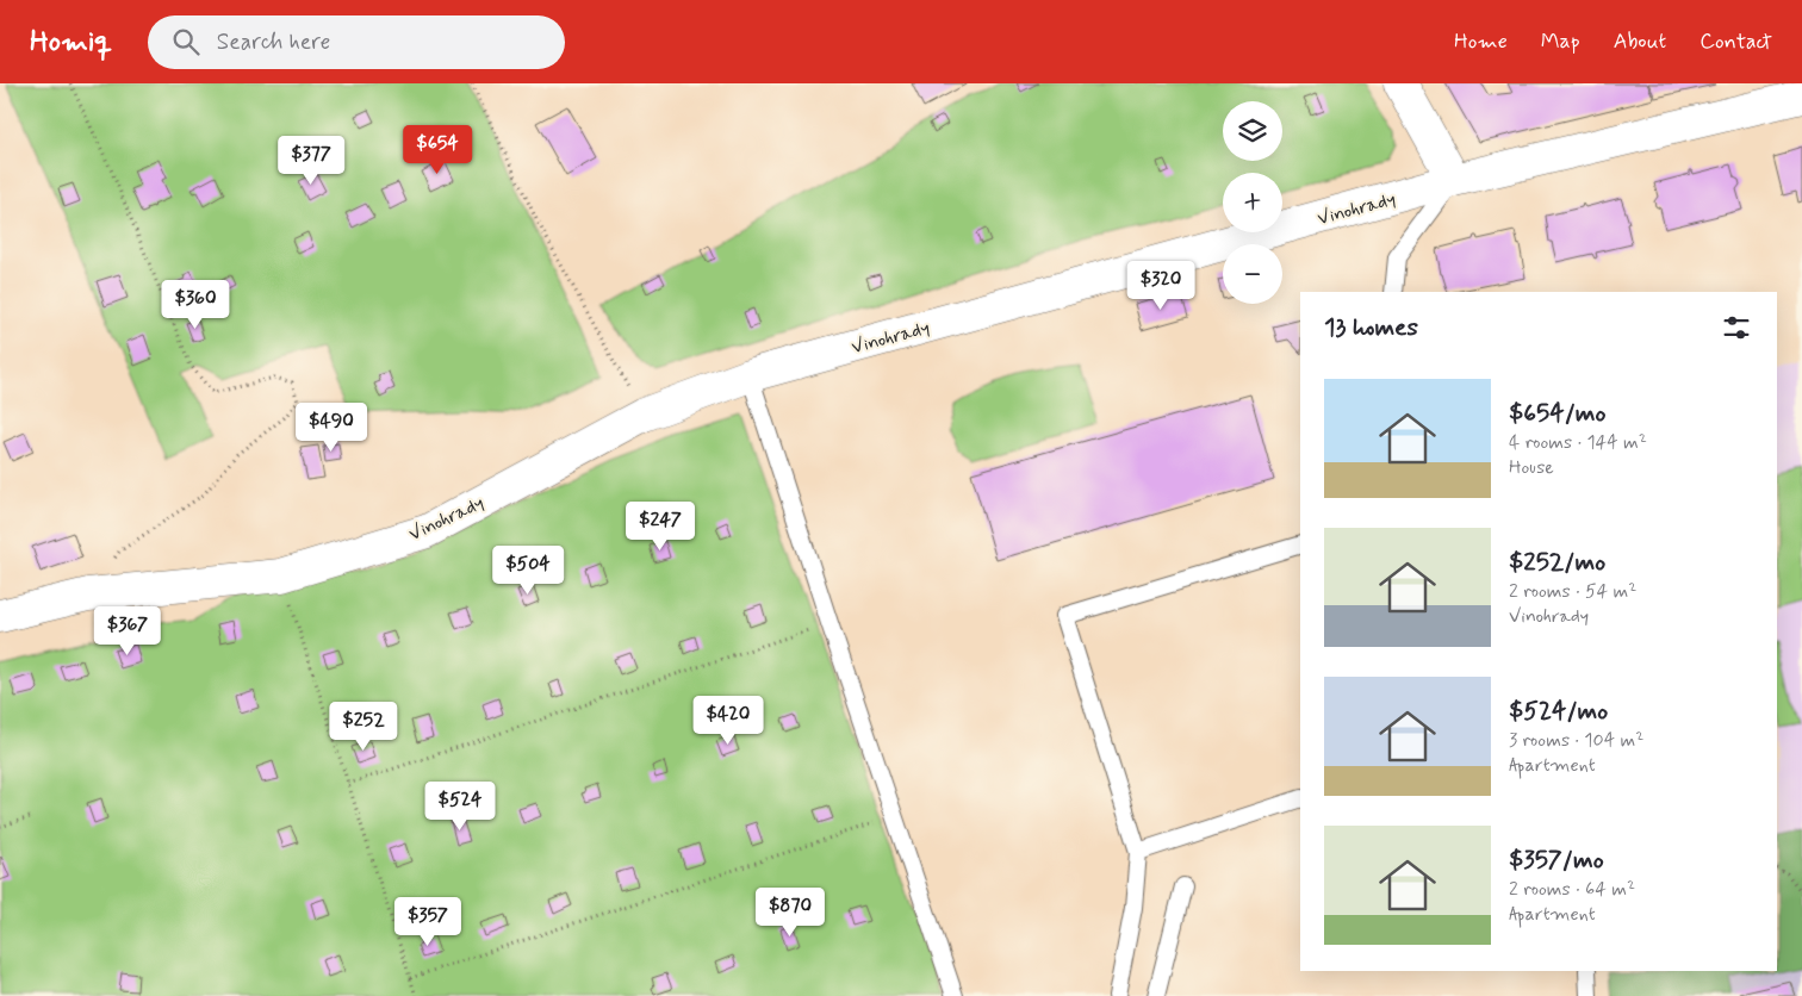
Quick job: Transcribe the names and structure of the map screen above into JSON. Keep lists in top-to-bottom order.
{
  "streets": {
    "street": ["Vinohrady"]
  },
  "page": {
    "header": "Homiq",
    "search": "Search here",
    "nav": [
      "Home",
      "Map",
      "About",
      "Contact"
    ],
    "map_buttons": ["+", "−"],
    "price": [
      "$654",
      "$377",
      "$320",
      "$360",
      "$490",
      "$247",
      "$504",
      "$367",
      "$420",
      "$252",
      "$524",
      "$870",
      "$357"
    ],
    "heading": "13 homes",
    "list": [
      {
        "name": "$654/mo",
        "note": "4 rooms · 144 m² · House"
      },
      {
        "name": "$252/mo",
        "note": "2 rooms · 54 m² · Vinohrady"
      },
      {
        "name": "$524/mo",
        "note": "3 rooms · 104 m² · Apartment"
      },
      {
        "name": "$357/mo",
        "note": "2 rooms · 64 m² · Apartment"
      }
    ]
  }
}
